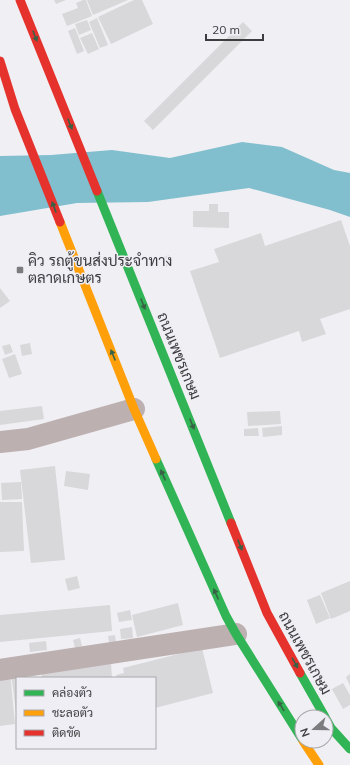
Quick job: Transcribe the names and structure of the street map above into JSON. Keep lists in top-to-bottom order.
{
  "streets": {
    "main road": ["ถนนเพชรเกษม"]
  },
  "places": {
    "transit": ["คิว รถตู้ขนส่งประจำทาง ตลาดเกษตร"]
  },
  "legend": ["คล่องตัว", "ชะลอตัว", "ติดขัด"],
  "scale_bar": "20 m",
  "north": "left"
}
